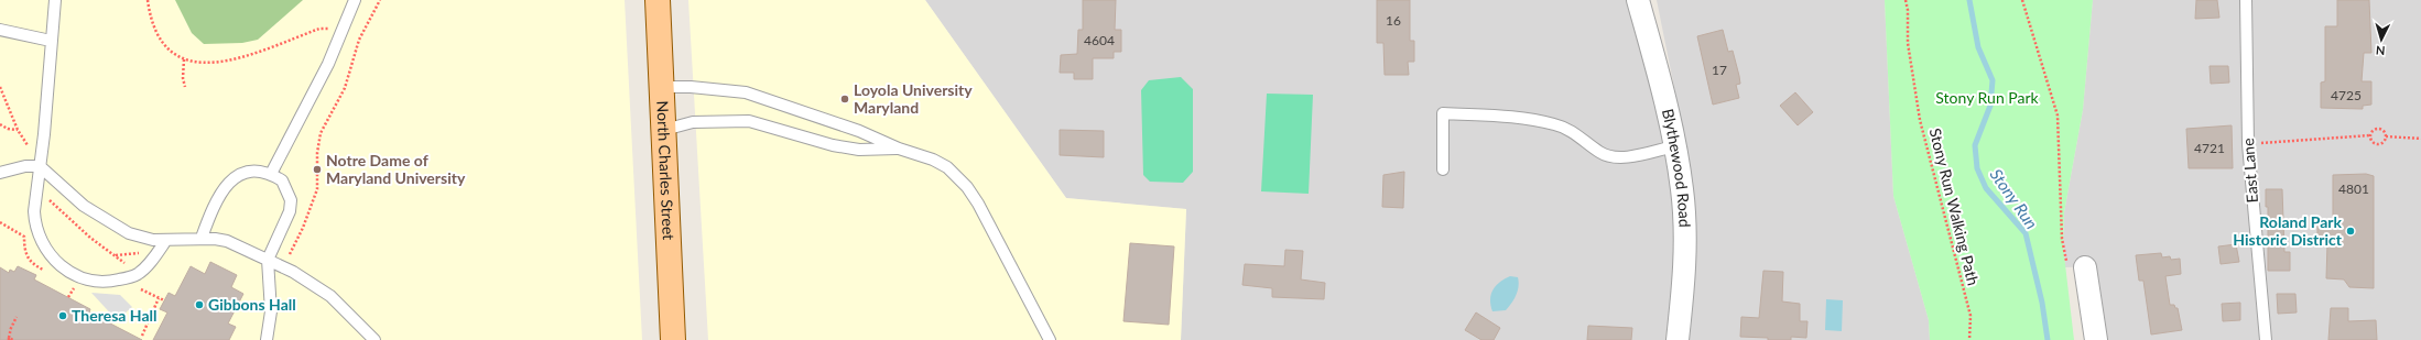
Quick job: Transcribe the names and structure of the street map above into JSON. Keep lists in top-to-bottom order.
{
  "streets": {
    "main road": ["North Charles Street"],
    "street": ["Blythewood Road"],
    "lane": ["East Lane"],
    "path": ["Stony Run Walking Path"]
  },
  "water": ["Stony Run"],
  "parks": ["Stony Run Park"],
  "places": [
    "Loyola University Maryland",
    "Notre Dame of Maryland University",
    "Roland Park Historic District",
    "Gibbons Hall",
    "Theresa Hall"
  ],
  "house_numbers": [
    "16",
    "4604",
    "17",
    "4725",
    "4721",
    "4801"
  ],
  "north": "bottom"
}
